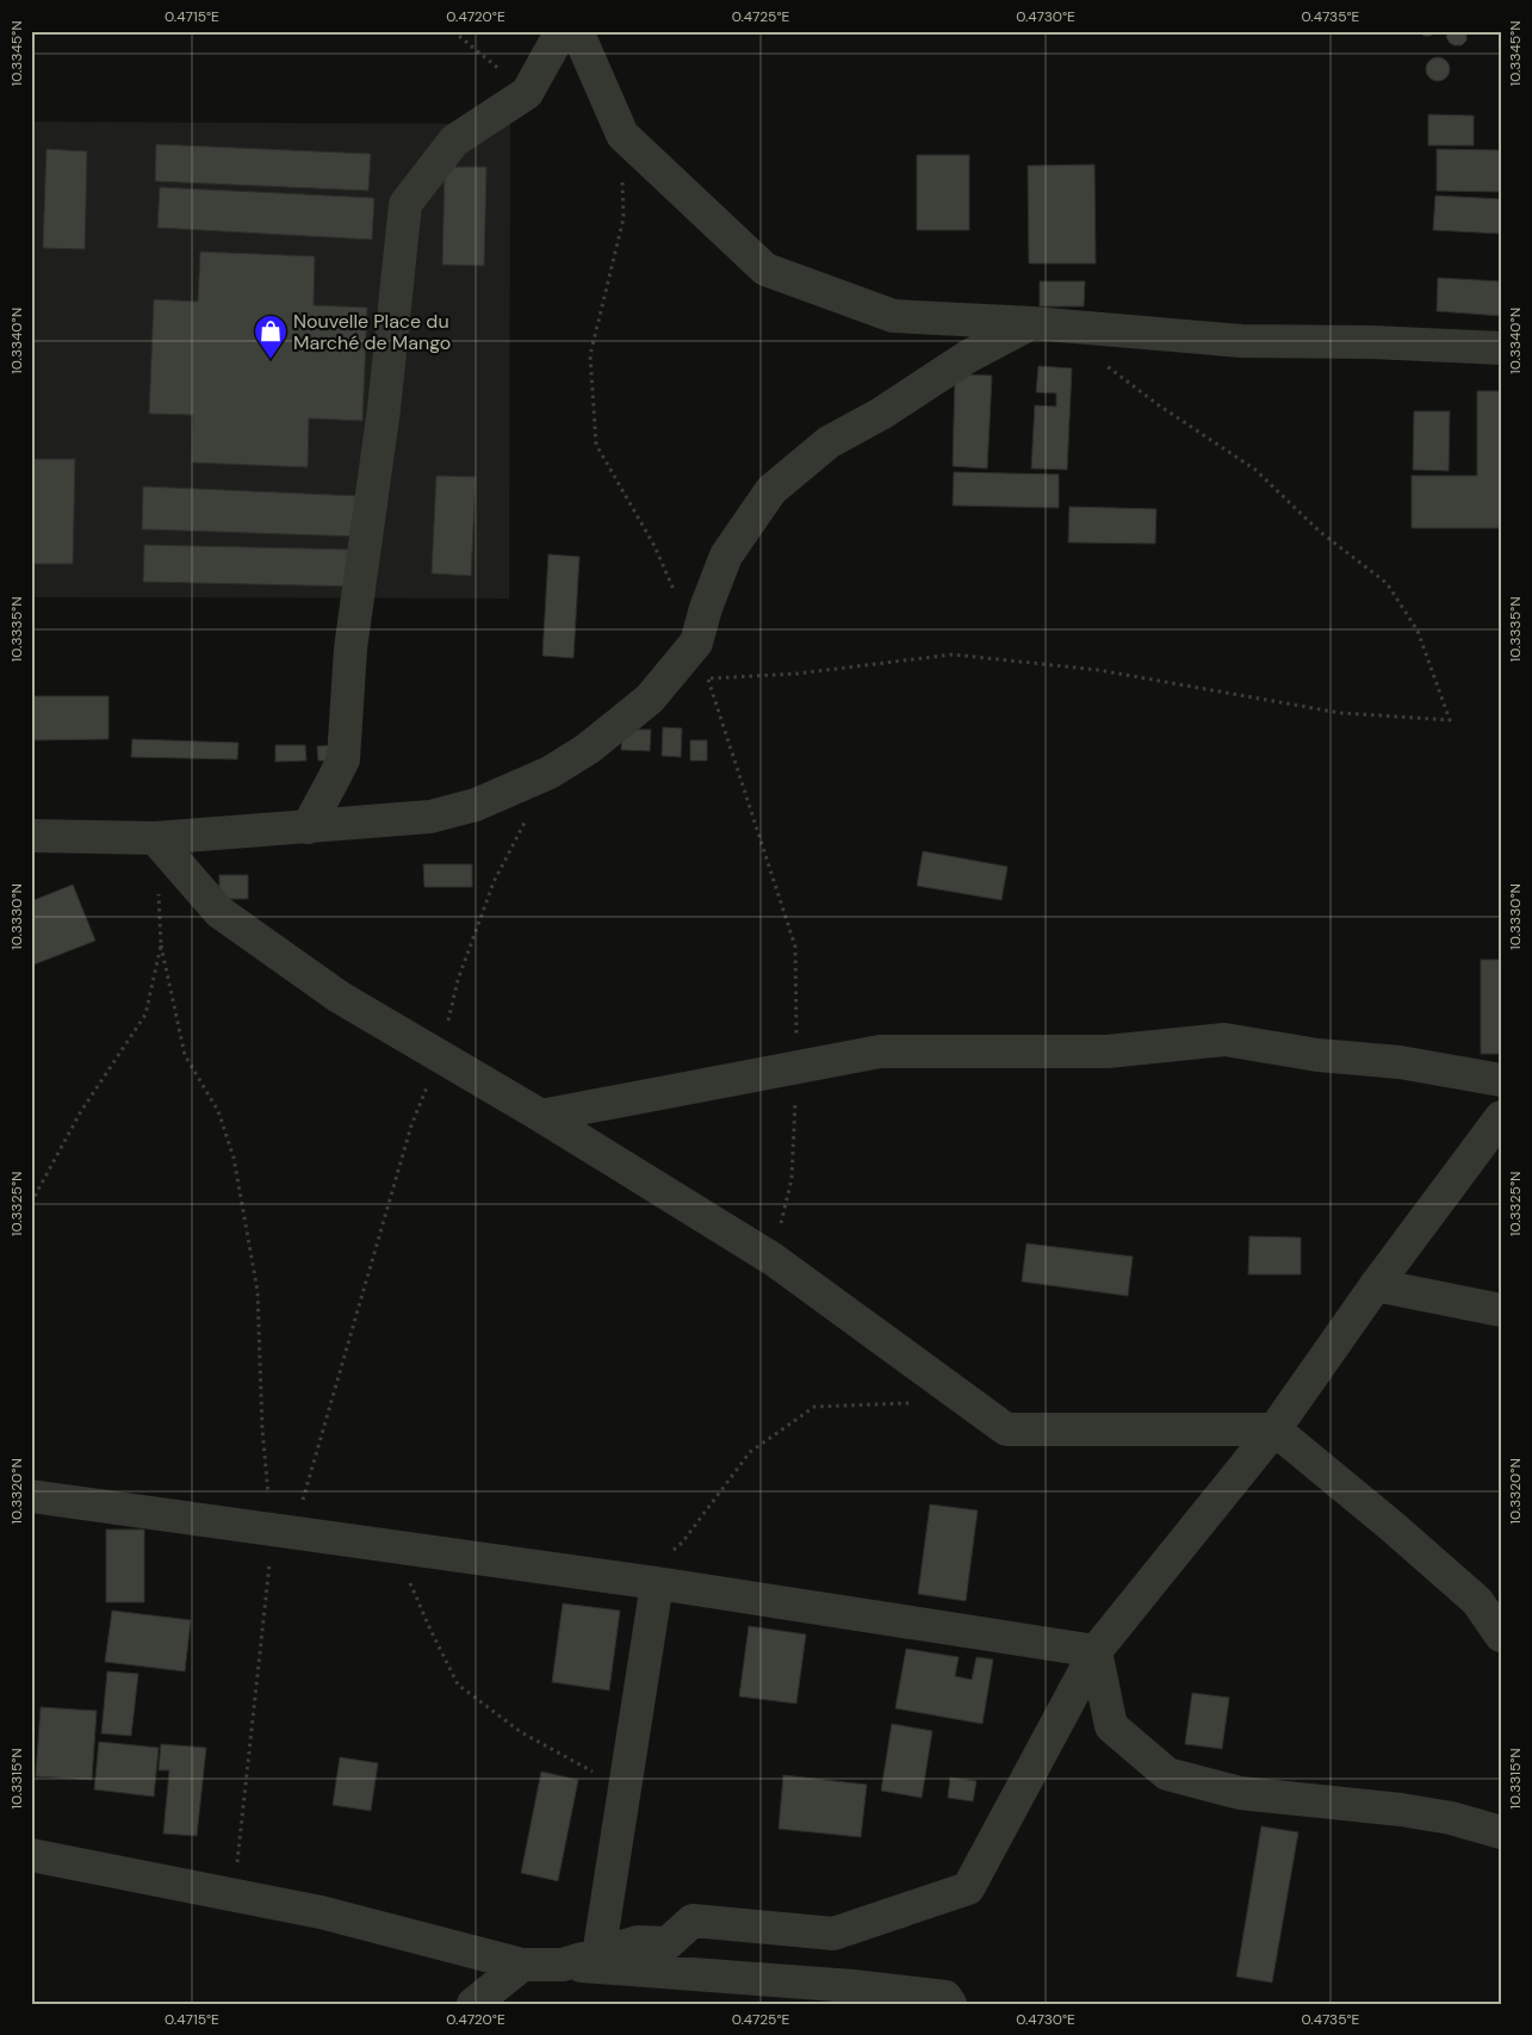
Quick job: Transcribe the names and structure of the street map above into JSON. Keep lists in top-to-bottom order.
{
  "places": {
    "shop": ["Nouvelle Place du Marché de Mango"]
  },
  "coordinates": [
    "0.4715°E",
    "0.4720°E",
    "0.4725°E",
    "0.4730°E",
    "0.4735°E",
    "10.3345°N",
    "10.3340°N",
    "10.3335°N",
    "10.3330°N",
    "10.3325°N",
    "10.3320°N",
    "10.3315°N"
  ]
}
